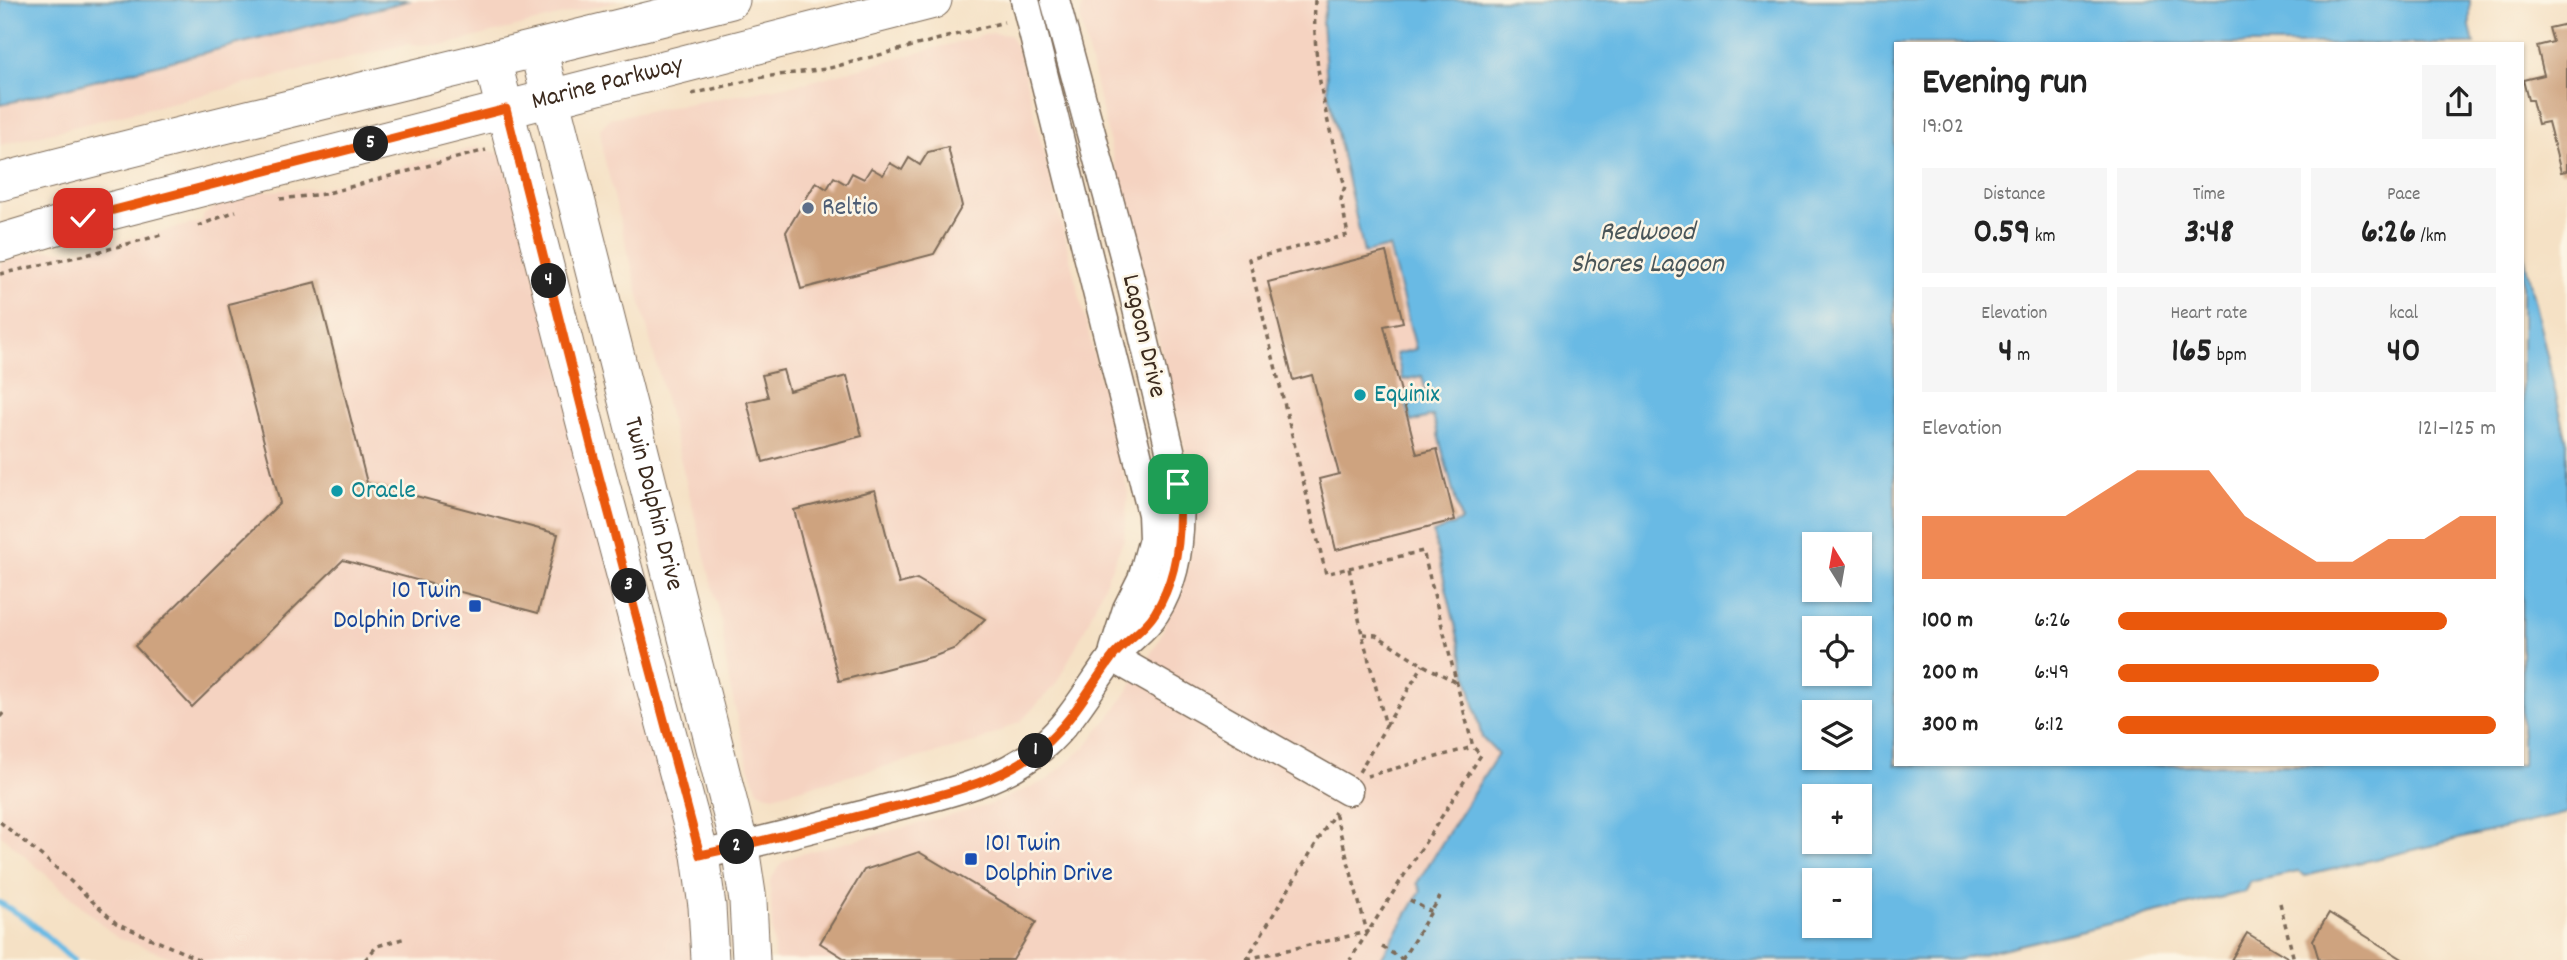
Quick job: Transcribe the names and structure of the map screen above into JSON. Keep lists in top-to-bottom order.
{
  "streets": {
    "main road": ["Marine Parkway", "Twin Dolphin Drive"],
    "street": ["Lagoon Drive"]
  },
  "crossings": [
    ["Marine Parkway", "Twin Dolphin Drive"],
    ["Lagoon Drive", "Twin Dolphin Drive"]
  ],
  "water": ["Redwood Shores Lagoon"],
  "places": {
    "other": ["Reltio", "Equinix", "Oracle"],
    "transit": ["10 Twin Dolphin Drive", "101 Twin Dolphin Drive"]
  },
  "north": "top",
  "page": {
    "heading": ["Evening run", "19:02"],
    "pins": [
      "5",
      "4",
      "3",
      "1",
      "2"
    ],
    "stats": [
      ["Distance", "0.59 km"],
      ["Time", "3:48"],
      ["Pace", "6:26 /km"],
      ["Elevation", "4 m"],
      ["Heart rate", "165 bpm"],
      ["kcal", "40"]
    ],
    "chart": ["Elevation", "121–125 m"],
    "map_buttons": ["+", "−"],
    "list": [
      {
        "name": "100 m",
        "note": "6:26"
      },
      {
        "name": "200 m",
        "note": "6:49"
      },
      {
        "name": "300 m",
        "note": "6:12"
      }
    ]
  }
}
